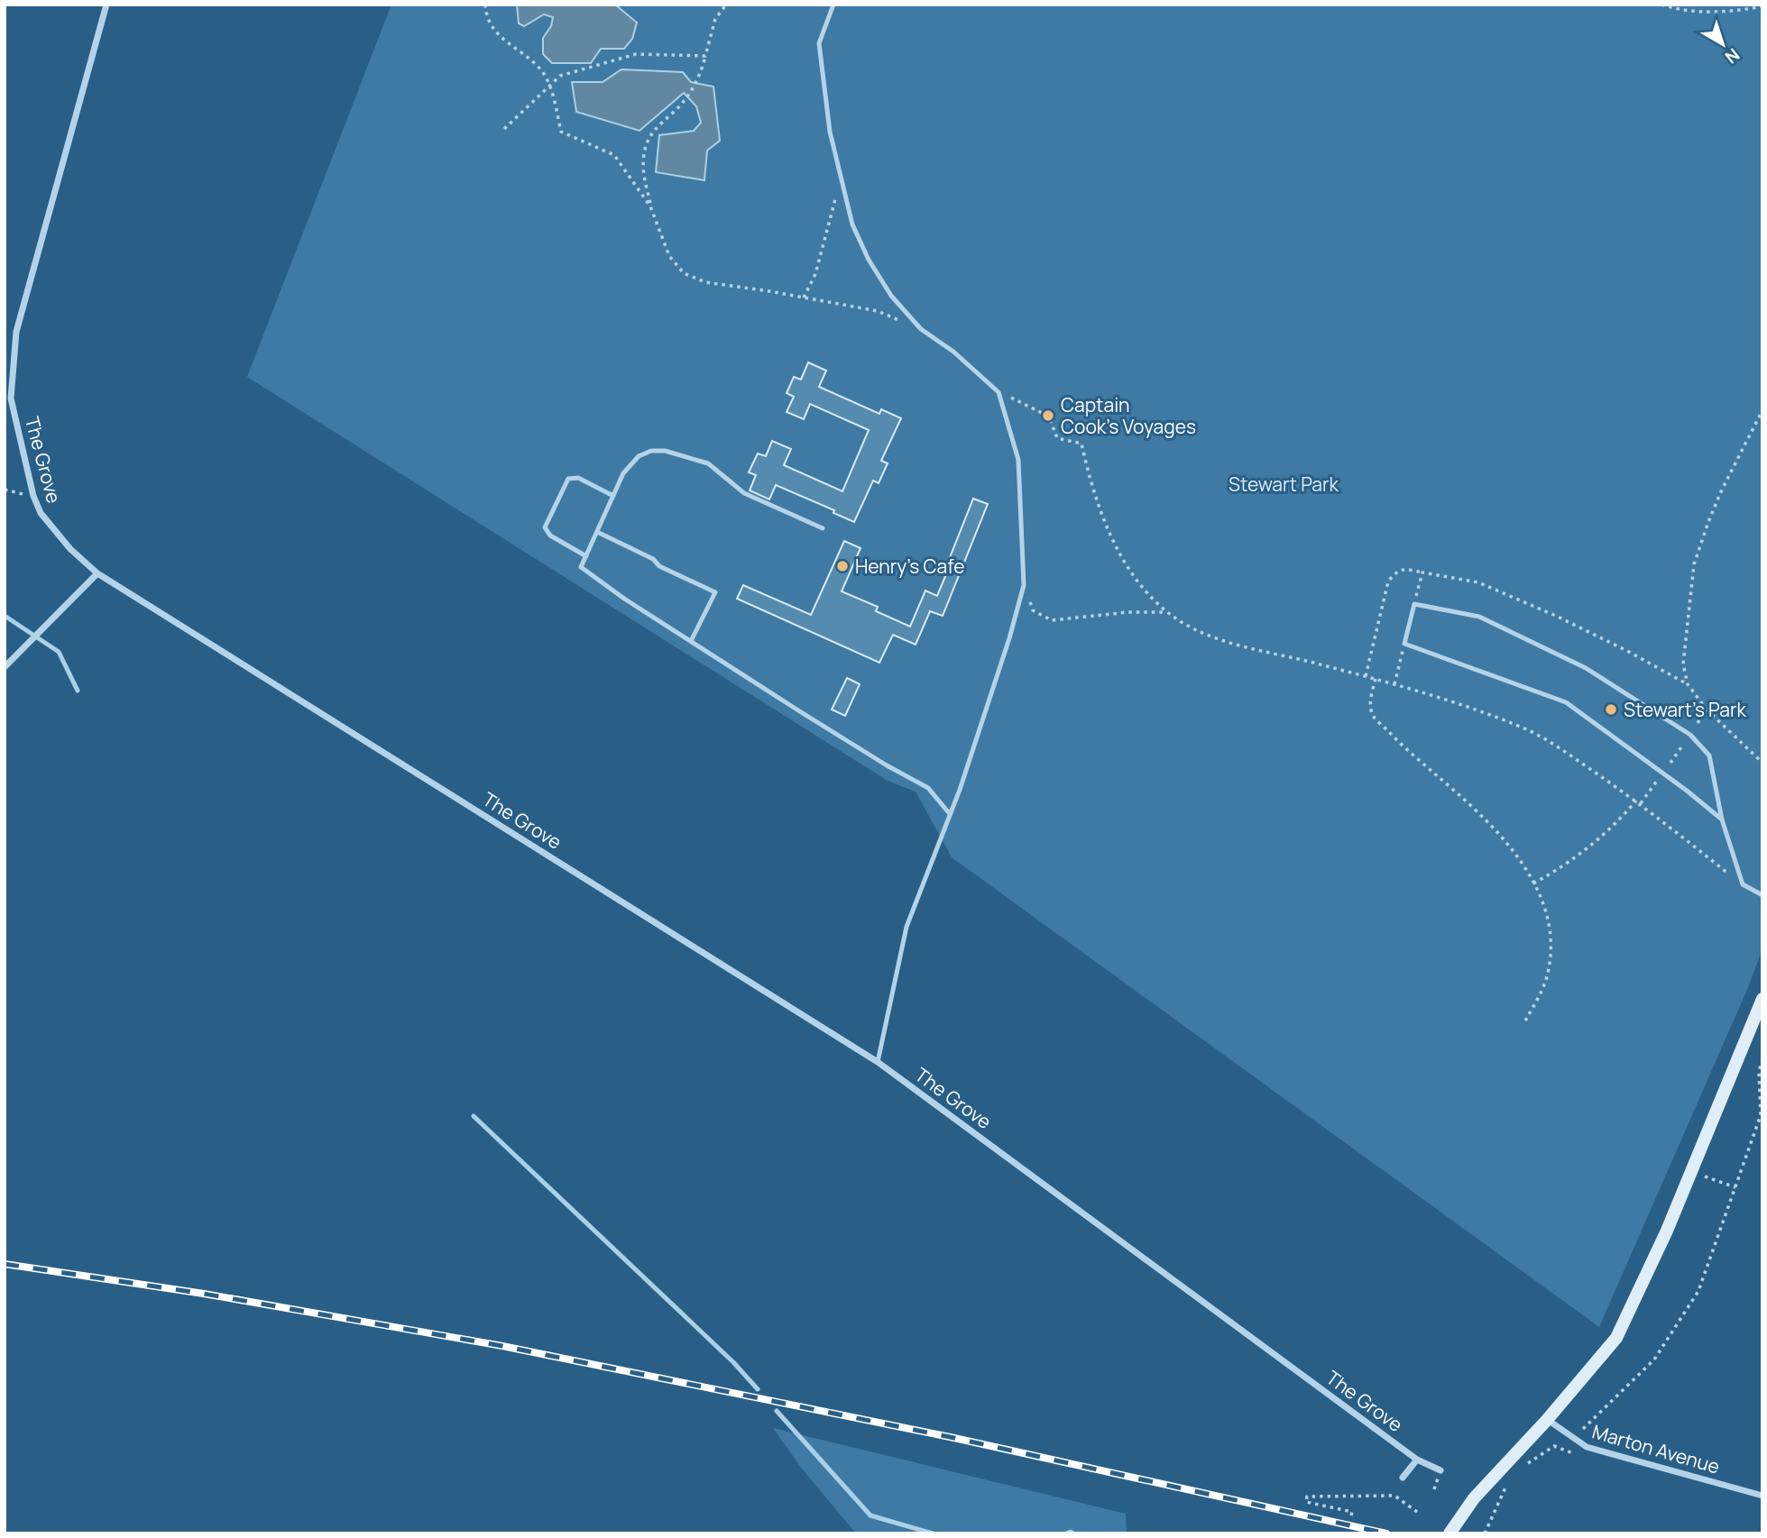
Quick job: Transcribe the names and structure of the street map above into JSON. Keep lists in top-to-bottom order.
{
  "streets": {
    "street": ["The Grove", "Marton Avenue"]
  },
  "parks": ["Stewart Park"],
  "places": ["Captain Cook's Voyages", "Henry's Cafe", "Stewart's Park"],
  "north": "bottom right"
}
